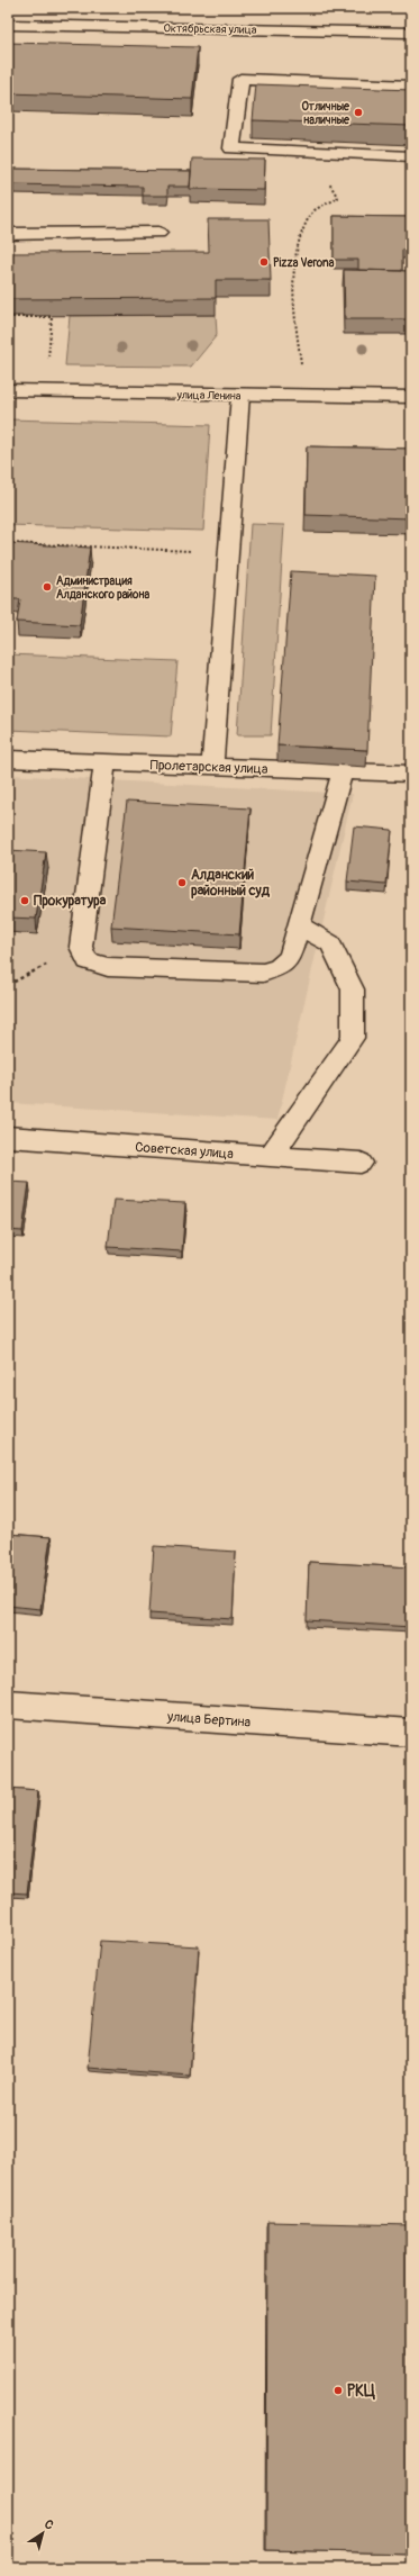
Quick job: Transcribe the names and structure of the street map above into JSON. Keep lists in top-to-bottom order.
{
  "streets": {
    "street": [
      "Октябрьская улица",
      "улица Ленина",
      "Пролетарская улица",
      "Советская улица",
      "улица Бертина"
    ]
  },
  "places": [
    "Отличные наличные",
    "Pizza Verona",
    "Администрация Алданского района",
    "Алданский районный суд",
    "Прокуратура",
    "РКЦ"
  ],
  "north": "top right"
}
